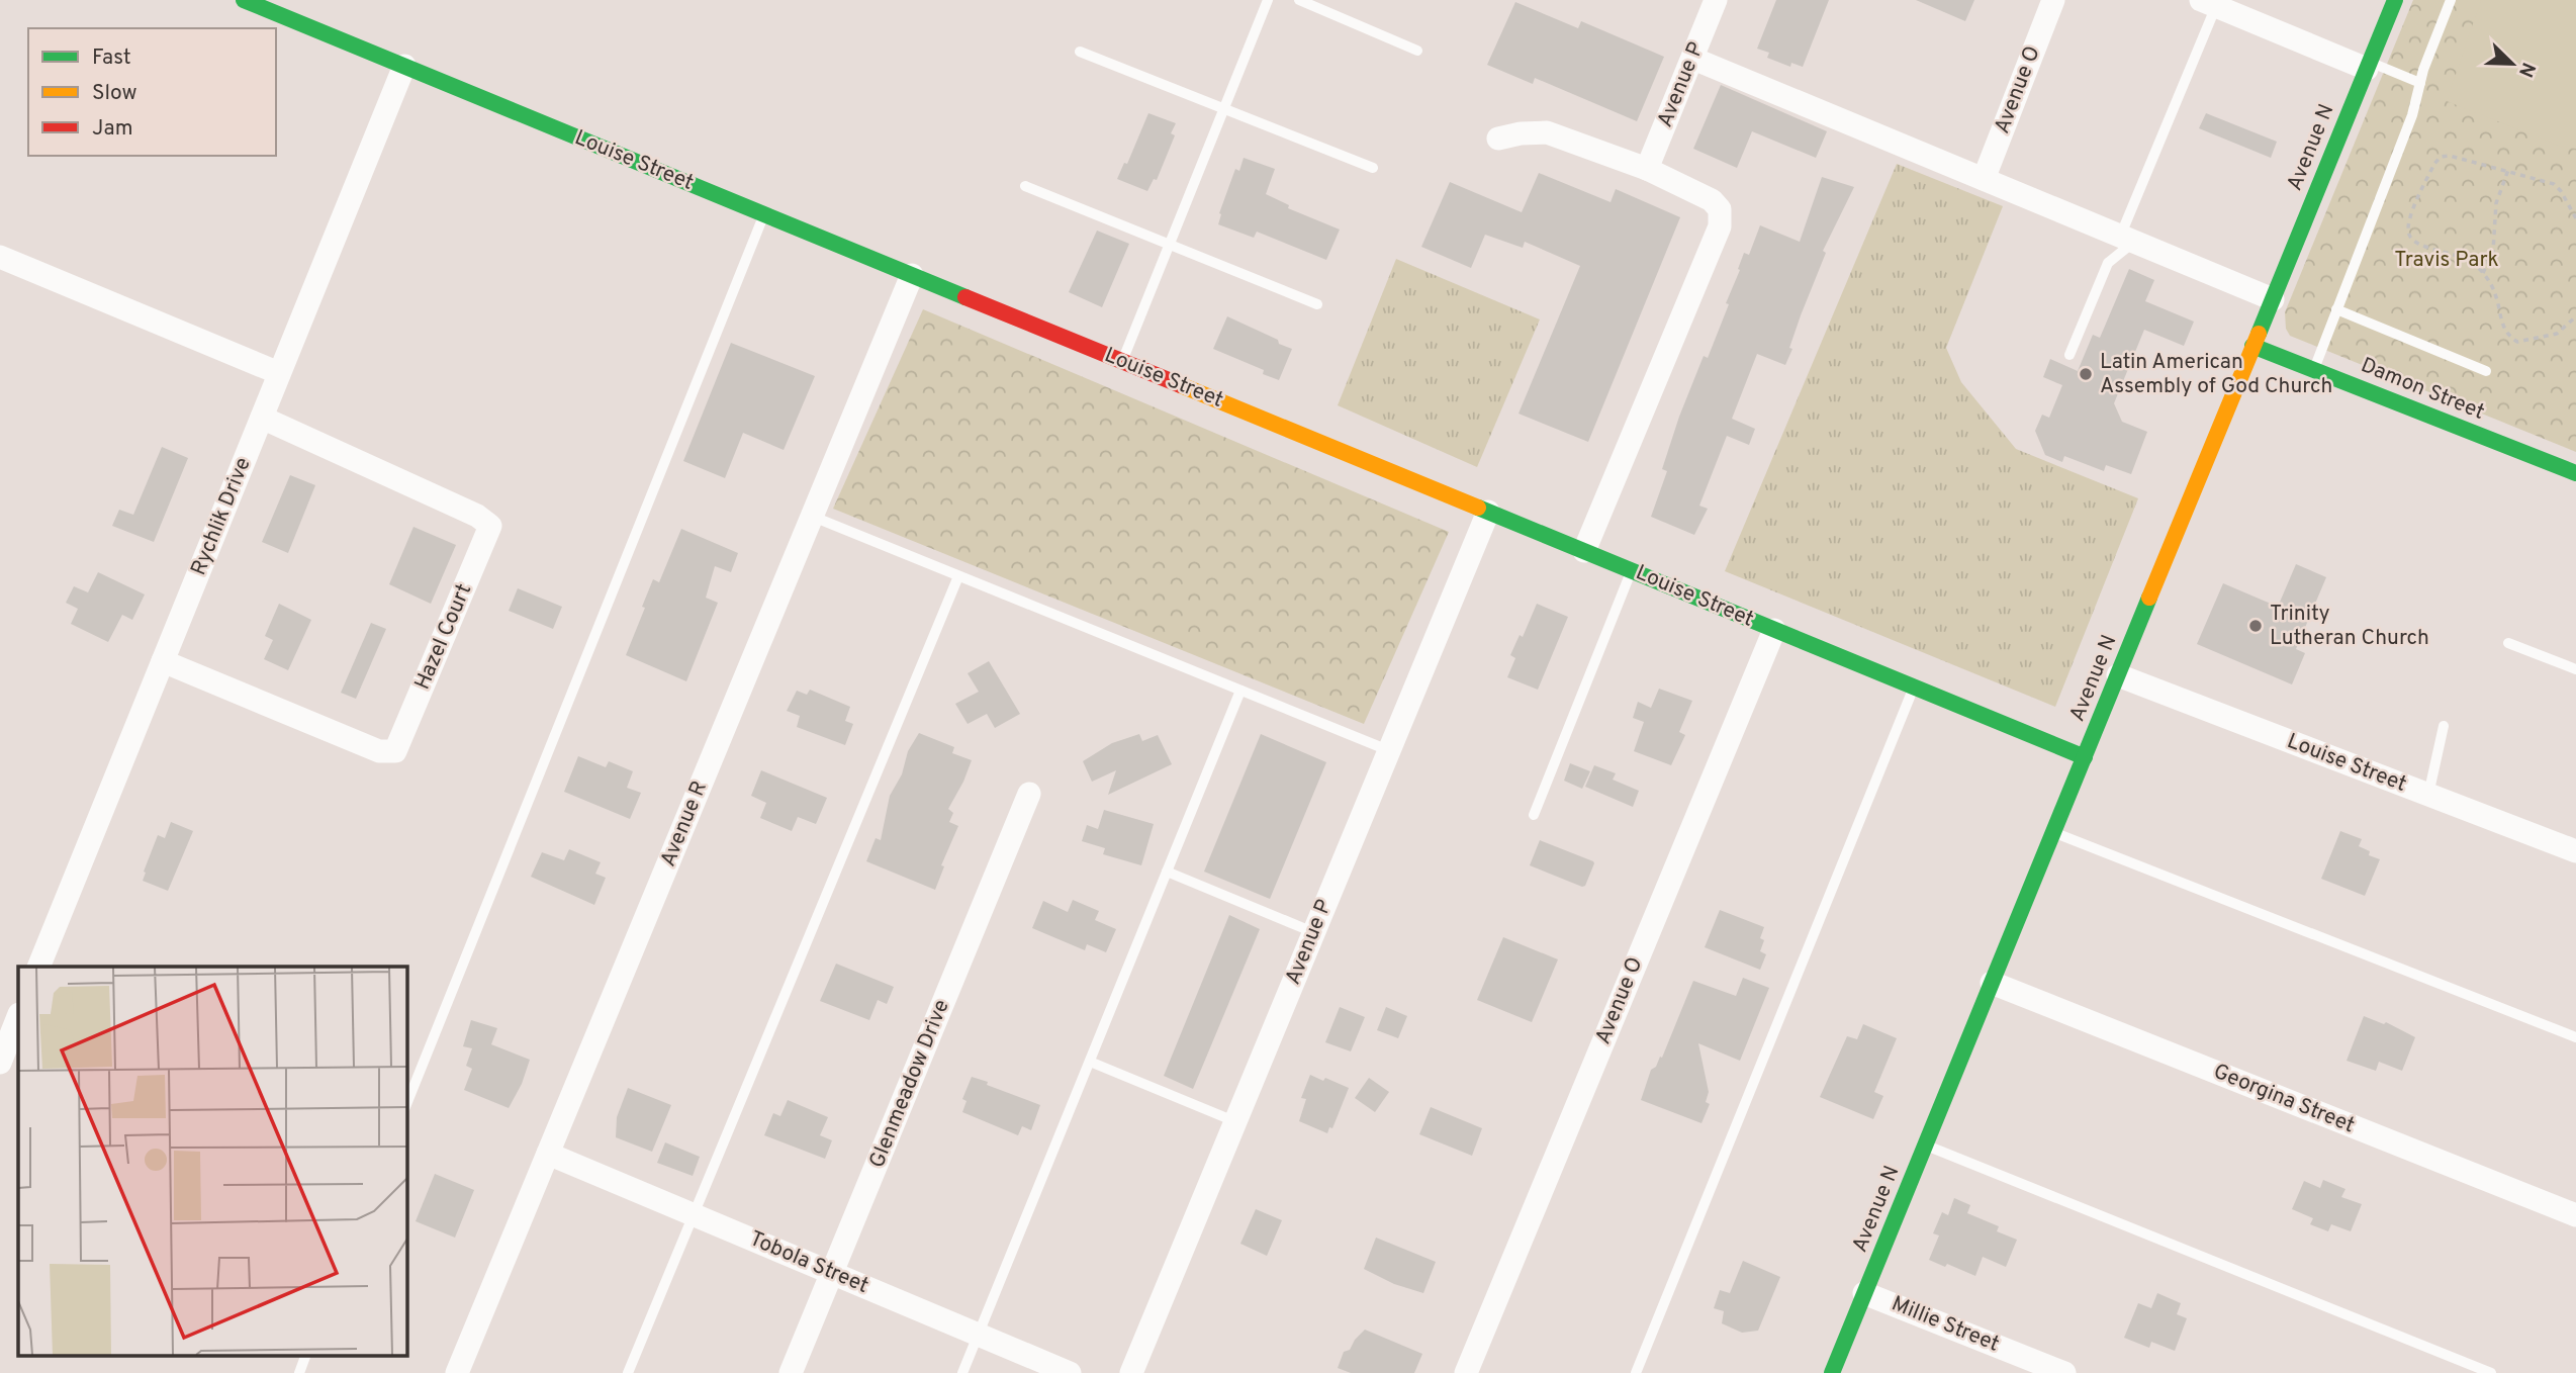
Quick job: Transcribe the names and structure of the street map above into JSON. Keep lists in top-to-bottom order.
{
  "streets": {
    "street": [
      "Avenue P",
      "Avenue O",
      "Avenue N",
      "Louise Street",
      "Damon Street",
      "Rychlik Drive",
      "Hazel Court",
      "Avenue R",
      "Glenmeadow Drive",
      "Georgina Street",
      "Tobola Street",
      "Millie Street"
    ]
  },
  "crossings": [
    ["Avenue P", "Louise Street"],
    ["Avenue O", "Louise Street"],
    ["Avenue N", "Louise Street"],
    ["Avenue N", "Damon Street"],
    ["Avenue N", "Georgina Street"],
    ["Avenue N", "Millie Street"],
    ["Louise Street", "Rychlik Drive"],
    ["Louise Street", "Avenue R"],
    ["Rychlik Drive", "Hazel Court"],
    ["Avenue R", "Tobola Street"],
    ["Glenmeadow Drive", "Tobola Street"]
  ],
  "parks": ["Travis Park"],
  "places": ["Latin American Assembly of God Church", "Trinity Lutheran Church"],
  "legend": ["Fast", "Slow", "Jam"],
  "north": "bottom right"
}
